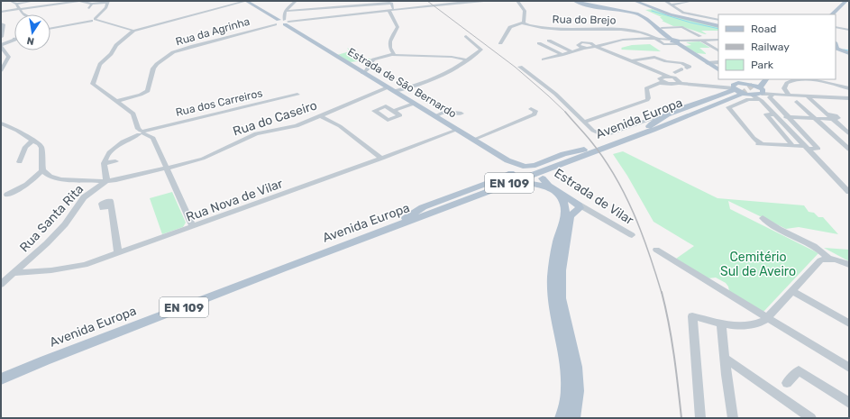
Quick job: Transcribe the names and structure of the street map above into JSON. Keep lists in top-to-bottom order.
{
  "streets": {
    "main road": [
      "Estrada de São Bernardo",
      "Avenida Europa",
      "EN 109",
      "Estrada de Vilar"
    ],
    "street": [
      "Rua do Brejo",
      "Rua da Agrinha",
      "Rua dos Carreiros",
      "Rua do Caseiro",
      "Rua Nova de Vilar",
      "Rua Santa Rita"
    ]
  },
  "crossings": [
    ["Rua da Agrinha", "Estrada de São Bernardo"],
    ["Estrada de São Bernardo", "Rua do Caseiro"],
    ["Estrada de São Bernardo", "Estrada de Vilar"],
    ["Estrada de São Bernardo", "Rua Nova de Vilar"],
    ["Rua do Caseiro", "Rua Santa Rita"],
    ["Rua Nova de Vilar", "Rua Santa Rita"]
  ],
  "parks": ["Cemitério Sul de Aveiro"],
  "legend": ["Road", "Railway", "Park"],
  "north": "bottom"
}
